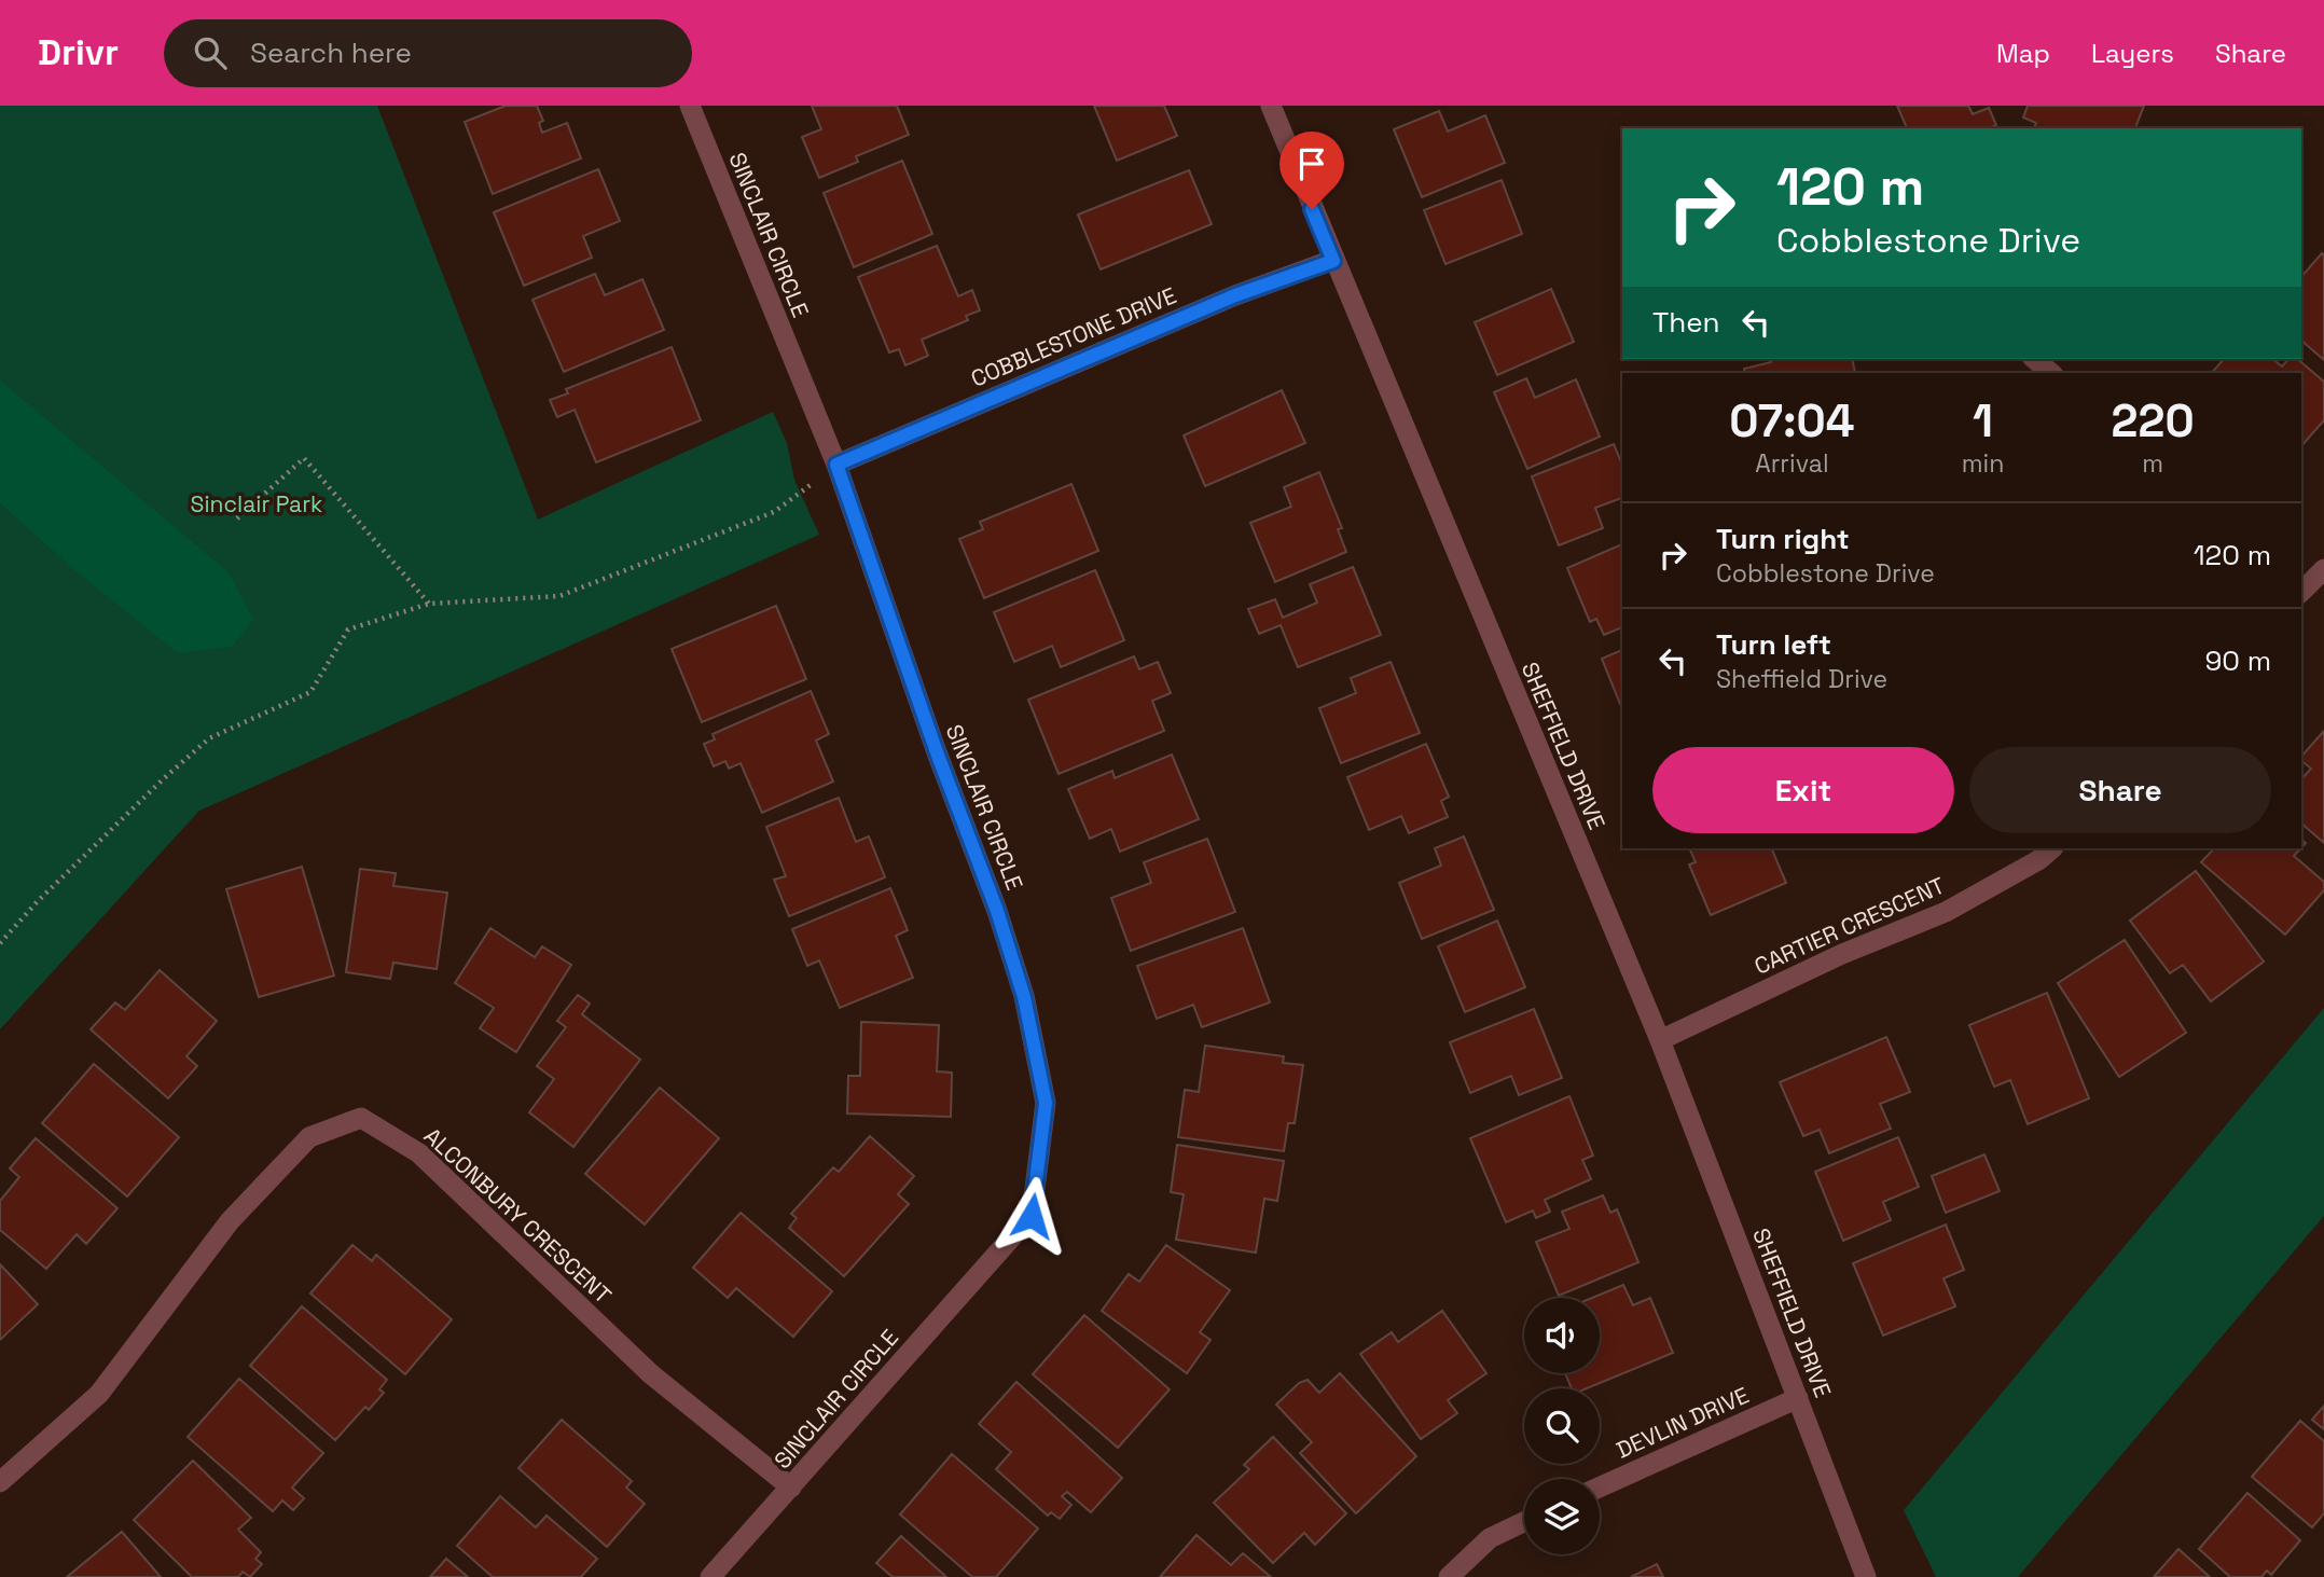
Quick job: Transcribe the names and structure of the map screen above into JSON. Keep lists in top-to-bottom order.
{
  "streets": {
    "street": [
      "SINCLAIR CIRCLE",
      "COBBLESTONE DRIVE",
      "SHEFFIELD DRIVE",
      "CARTIER CRESCENT",
      "ALCONBURY CRESCENT",
      "DEVLIN DRIVE"
    ]
  },
  "crossings": [
    ["SINCLAIR CIRCLE", "COBBLESTONE DRIVE"],
    ["SINCLAIR CIRCLE", "ALCONBURY CRESCENT"],
    ["COBBLESTONE DRIVE", "SHEFFIELD DRIVE"],
    ["SHEFFIELD DRIVE", "CARTIER CRESCENT"],
    ["SHEFFIELD DRIVE", "DEVLIN DRIVE"]
  ],
  "parks": ["Sinclair Park"],
  "page": {
    "header": "Drivr",
    "search": "Search here",
    "nav": ["Map", "Layers", "Share"],
    "turn": ["120 m", "Cobblestone Drive"],
    "then": "Then",
    "eta": [
      "07:04",
      "Arrival",
      "1",
      "min",
      "220",
      "m"
    ],
    "list": [
      {
        "name": "Turn right",
        "note": "Cobblestone Drive",
        "value": "120 m"
      },
      {
        "name": "Turn left",
        "note": "Sheffield Drive",
        "value": "90 m"
      }
    ],
    "buttons": ["Exit", "Share"]
  }
}
